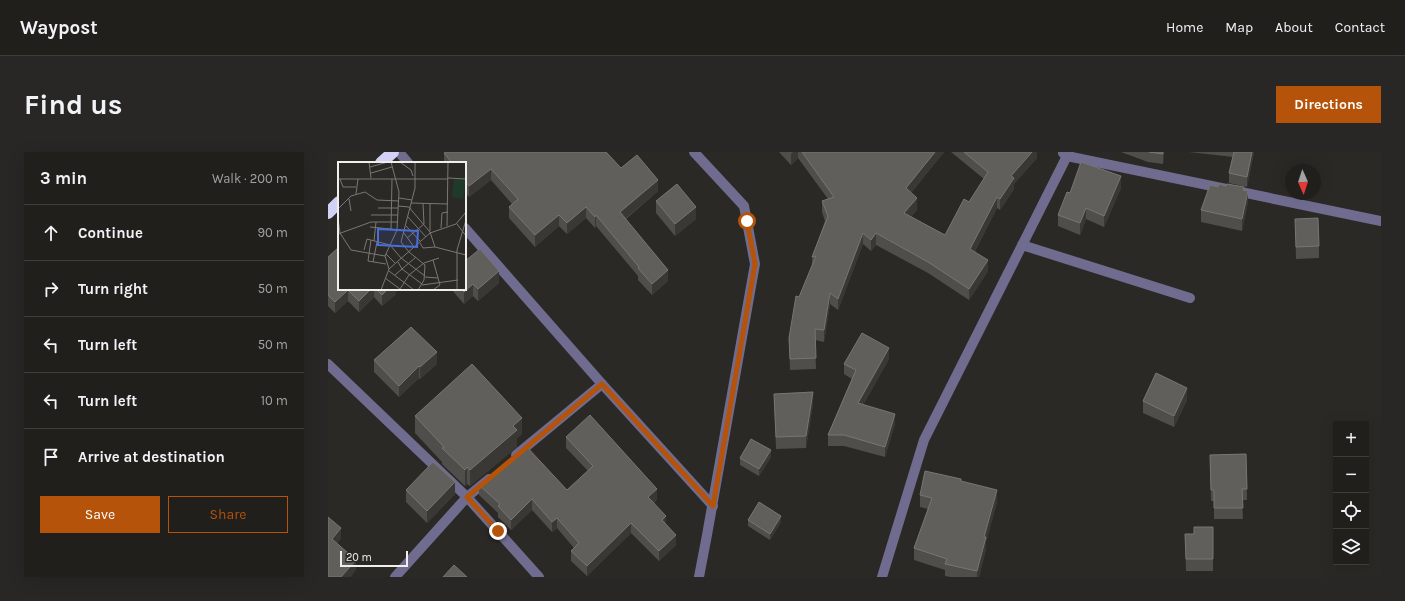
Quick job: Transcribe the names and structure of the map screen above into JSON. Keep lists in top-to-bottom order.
{
  "scale_bar": "20 m",
  "north": "bottom",
  "page": {
    "header": "Waypost",
    "nav": [
      "Home",
      "Map",
      "About",
      "Contact"
    ],
    "buttons": [
      "Directions",
      ["Save", "Share"]
    ],
    "title": "Find us",
    "heading": ["3 min", "Walk · 200 m"],
    "list": [
      ["Continue", "90 m"],
      ["Turn right", "50 m"],
      ["Turn left", "50 m"],
      ["Turn left", "10 m"],
      "Arrive at destination"
    ],
    "map_buttons": ["+", "−"],
    "scale": "20 m"
  }
}
